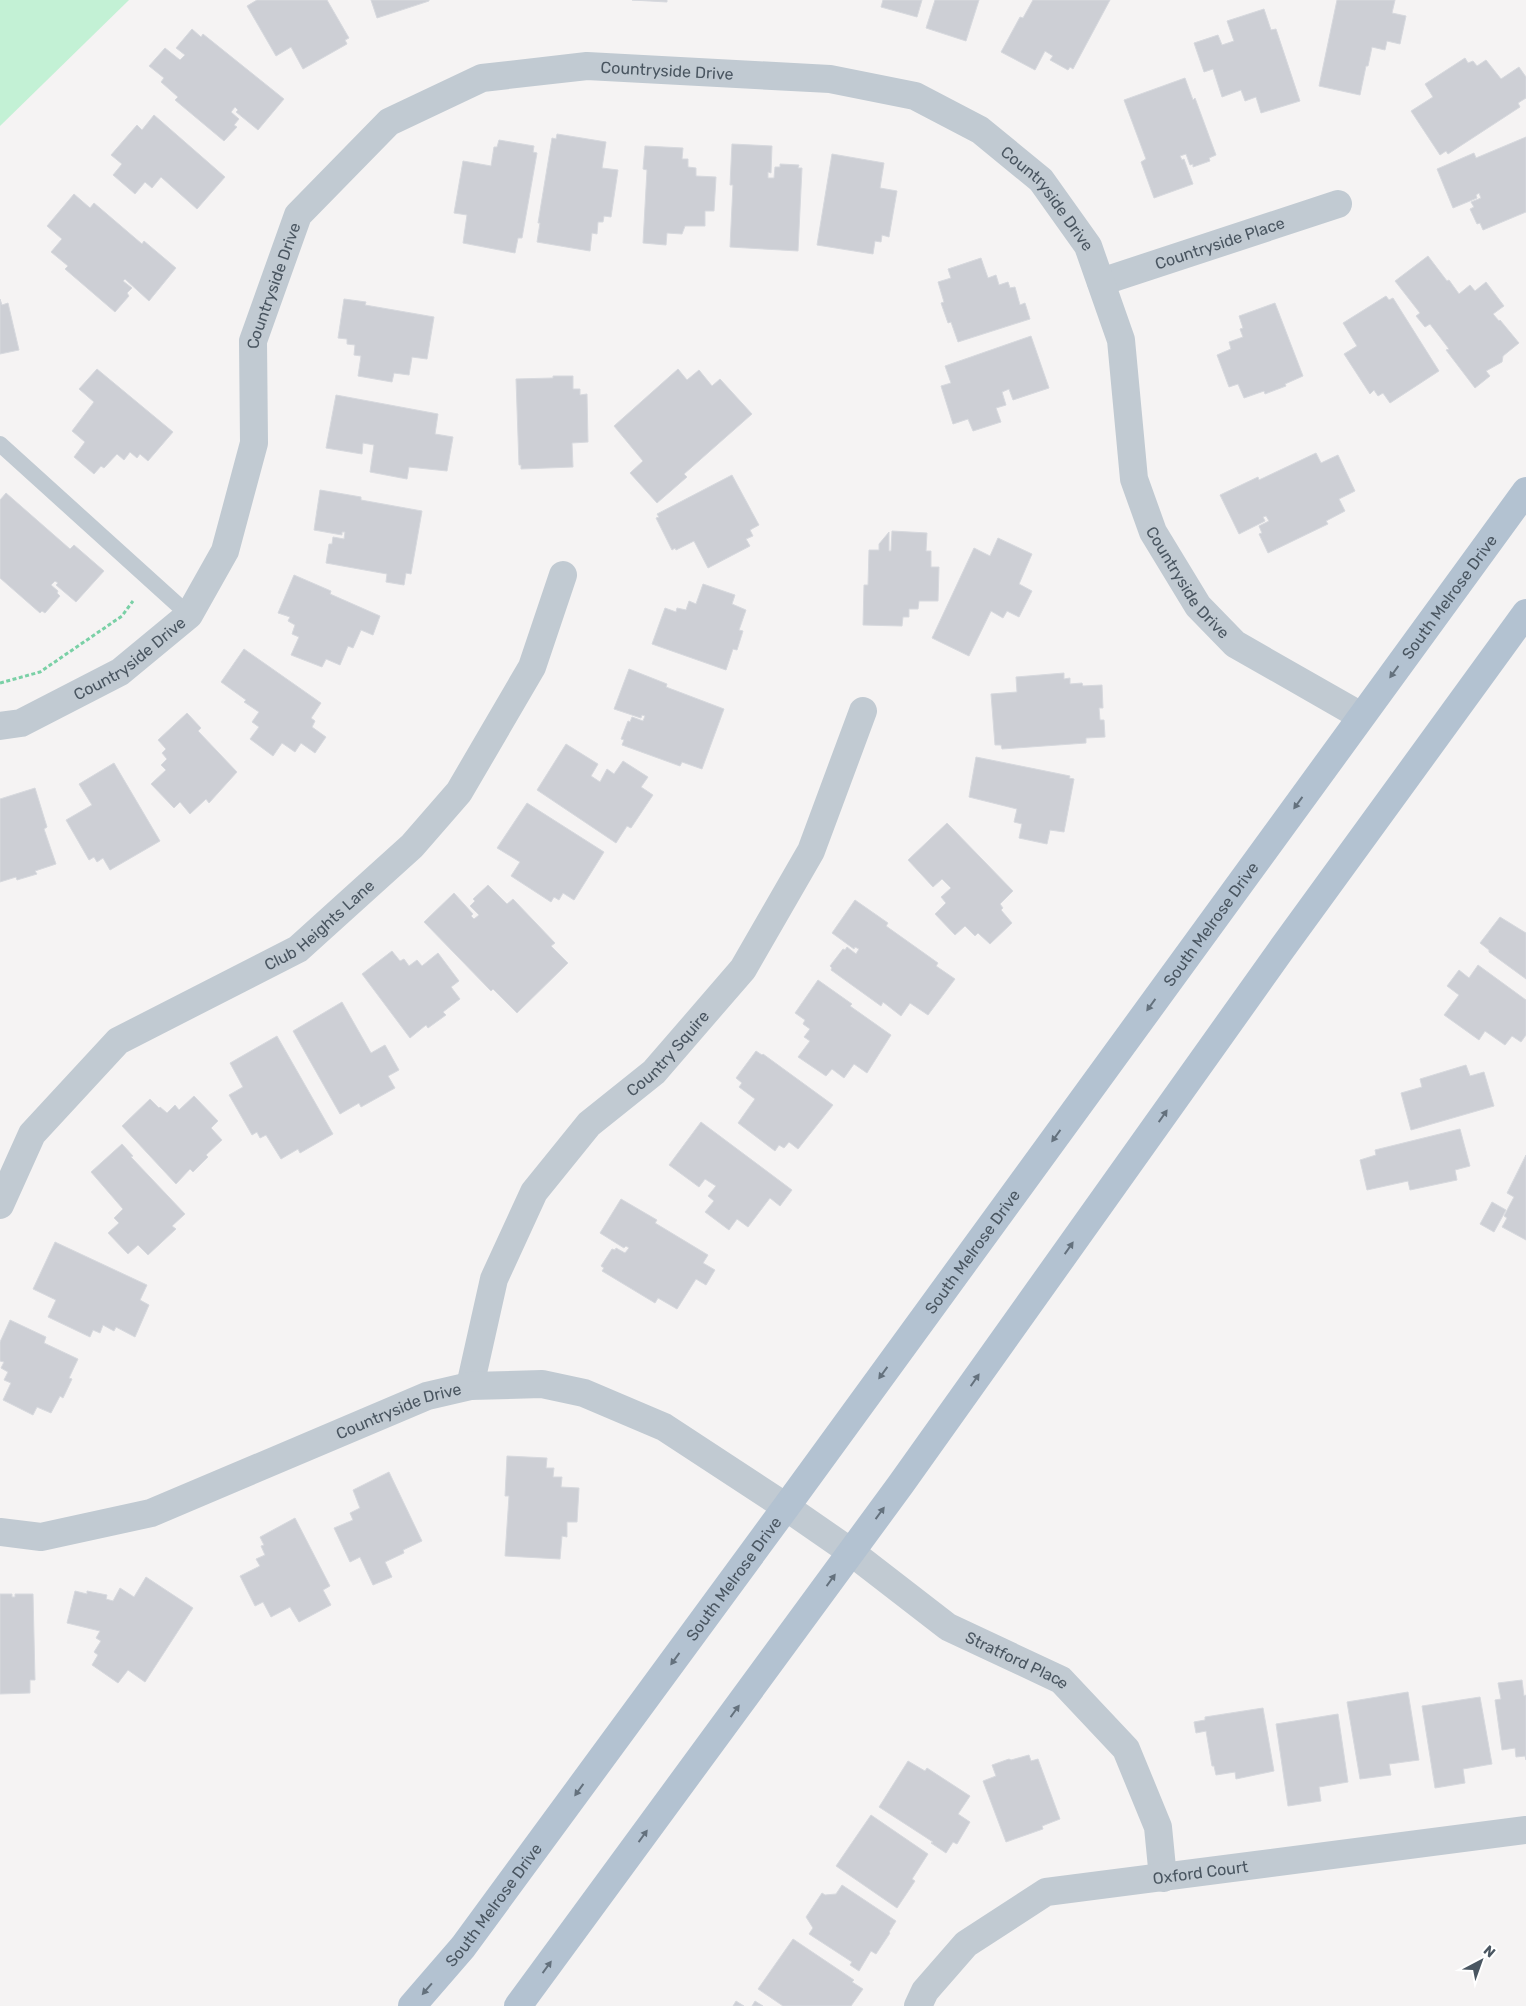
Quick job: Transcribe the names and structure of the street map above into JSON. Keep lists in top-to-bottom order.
{
  "streets": {
    "main road": ["South Melrose Drive"],
    "street": [
      "Countryside Drive",
      "Countryside Place",
      "Club Heights Lane",
      "Country Squire",
      "Stratford Place",
      "Oxford Court"
    ]
  },
  "crossings": [
    ["Countryside Drive", "Countryside Place"],
    ["Countryside Drive", "South Melrose Drive"],
    ["Countryside Drive", "Country Squire"],
    ["Countryside Drive", "Stratford Place"],
    ["South Melrose Drive", "Stratford Place"],
    ["Stratford Place", "Oxford Court"]
  ],
  "north": "top right"
}
